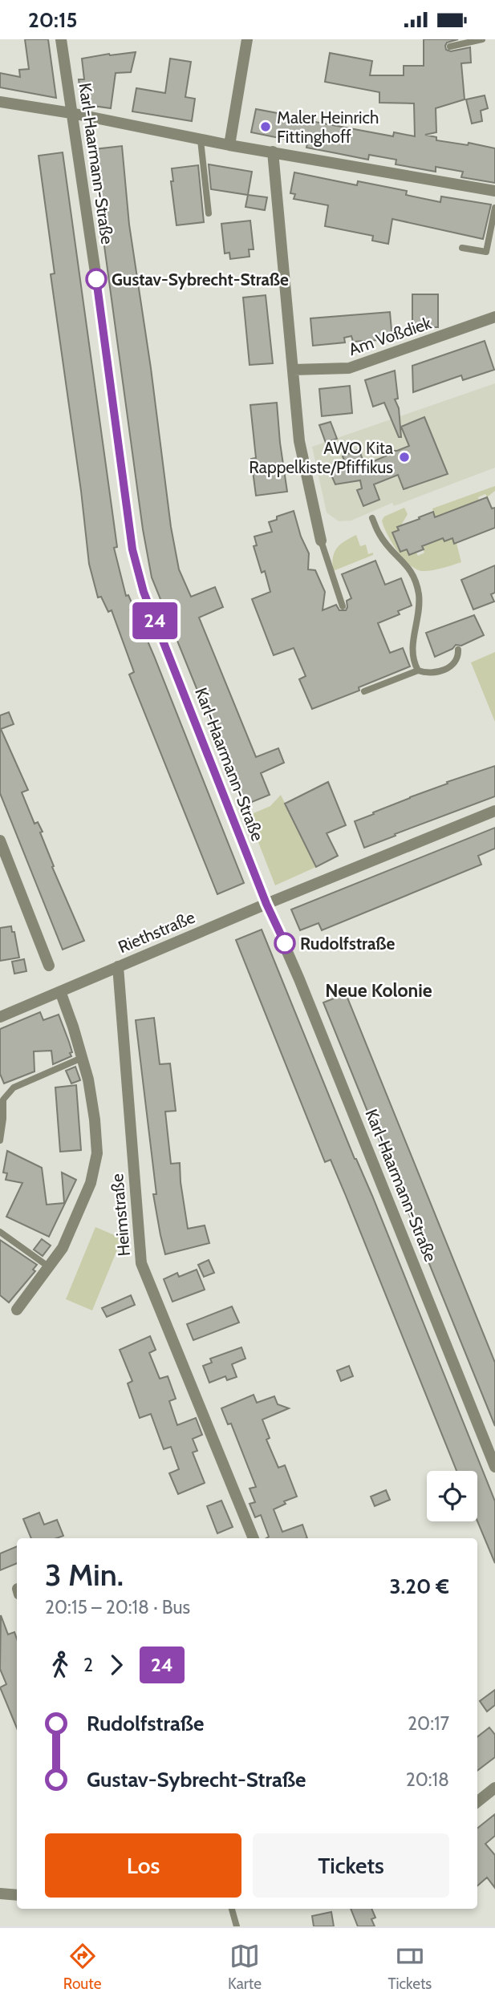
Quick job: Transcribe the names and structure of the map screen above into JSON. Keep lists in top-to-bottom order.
{
  "streets": {
    "street": [
      "Karl-Haarmann-Straße",
      "Am Voßdiek",
      "Riethstraße",
      "Heimstraße"
    ]
  },
  "crossings": [
    ["Karl-Haarmann-Straße", "Riethstraße"],
    ["Riethstraße", "Heimstraße"]
  ],
  "districts": ["Neue Kolonie"],
  "places": [
    "Maler Heinrich Fittinghoff",
    "Gustav-Sybrecht-Straße",
    "AWO Kita Rappelkiste/Pfiffikus",
    "Rudolfstraße"
  ],
  "lines": ["bus line 24"],
  "page": {
    "status": "20:15",
    "on_map": "24",
    "heading": ["3 Min.", "20:15 – 20:18 · Bus", "3.20 €"],
    "legs": ["2", "24"],
    "list": [
      {
        "name": "Rudolfstraße",
        "value": "20:17"
      },
      {
        "name": "Gustav-Sybrecht-Straße",
        "value": "20:18"
      }
    ],
    "buttons": ["Los", "Tickets"],
    "tabs": ["Route", "Karte", "Tickets"]
  }
}
